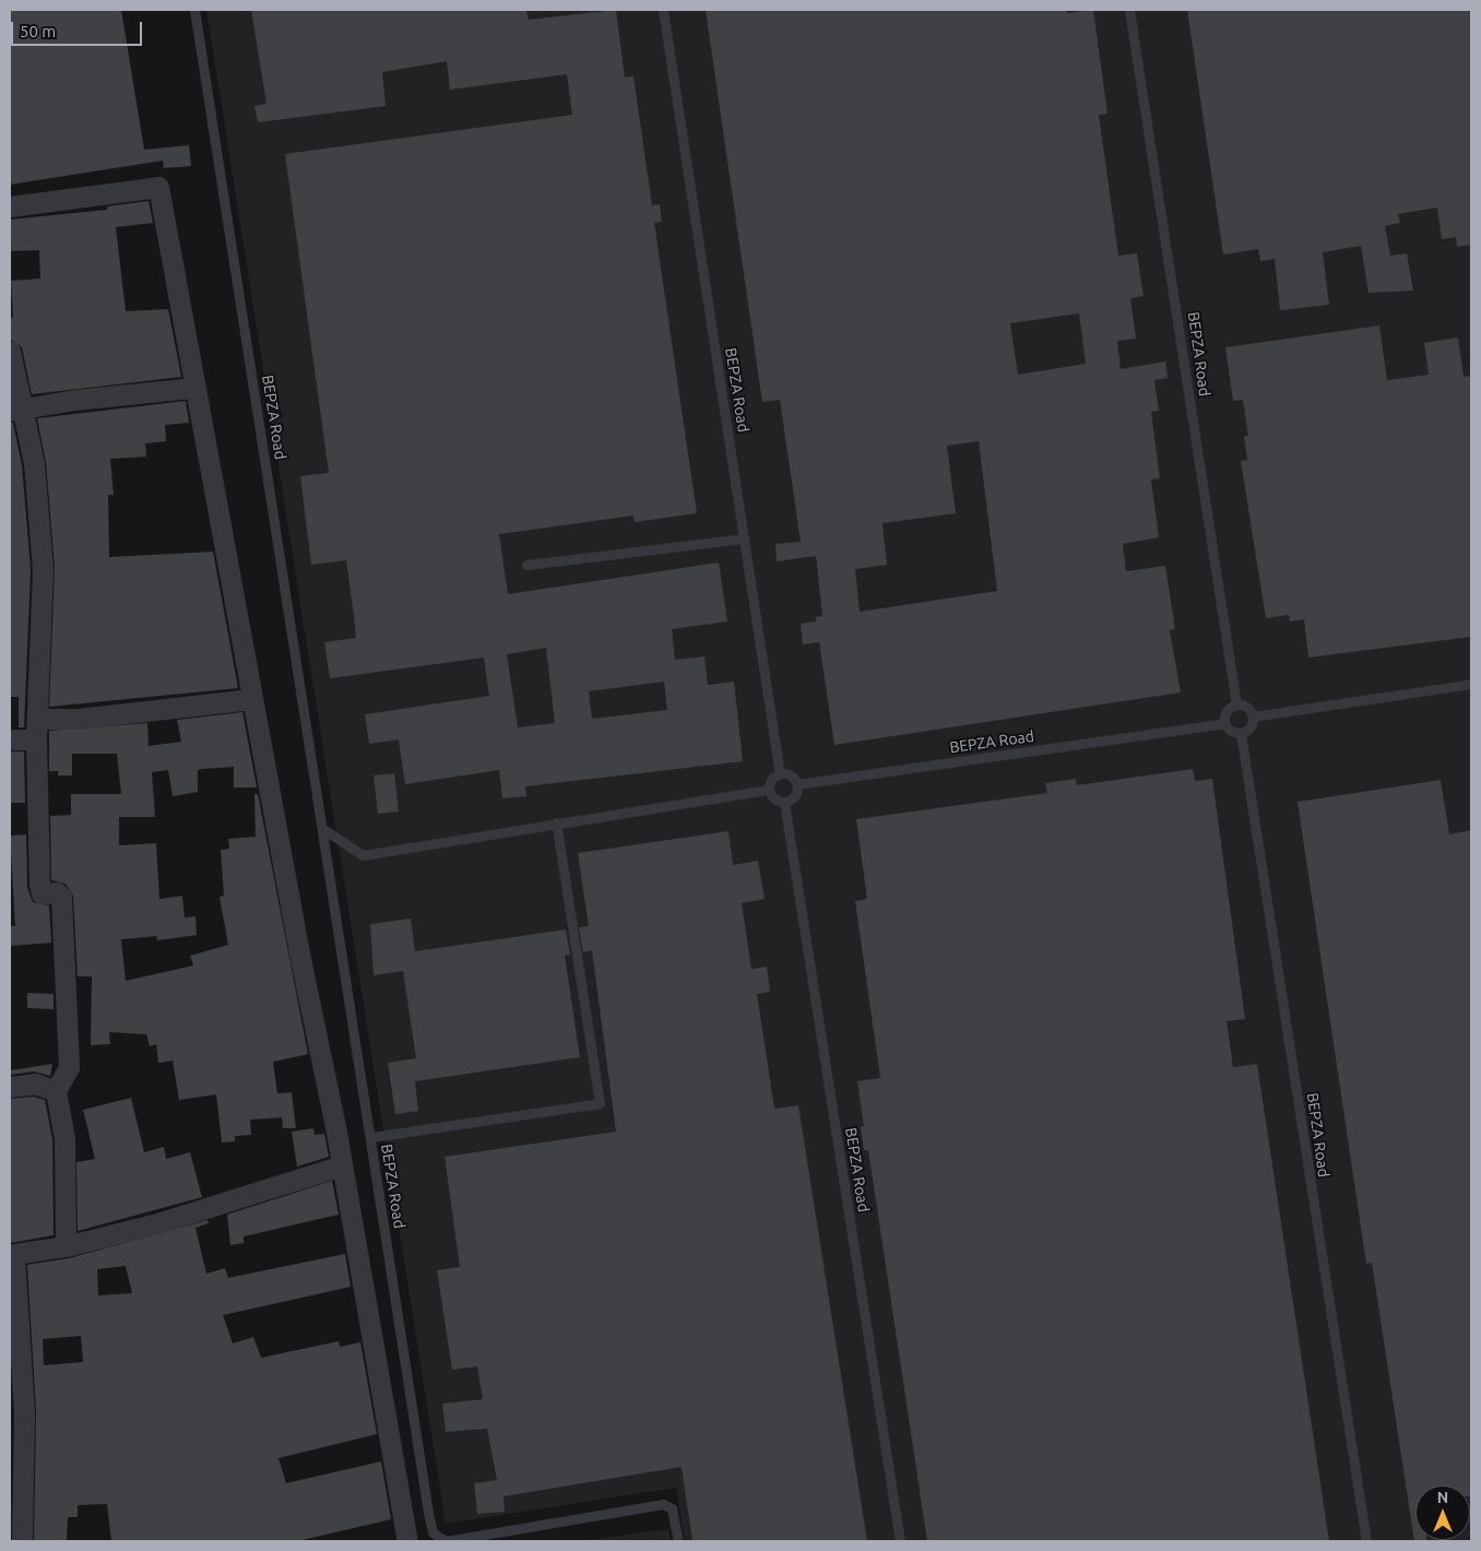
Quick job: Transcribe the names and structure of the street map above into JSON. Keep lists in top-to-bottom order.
{
  "streets": {
    "lane": ["BEPZA Road"]
  },
  "scale_bar": "50 m",
  "north": "top"
}
